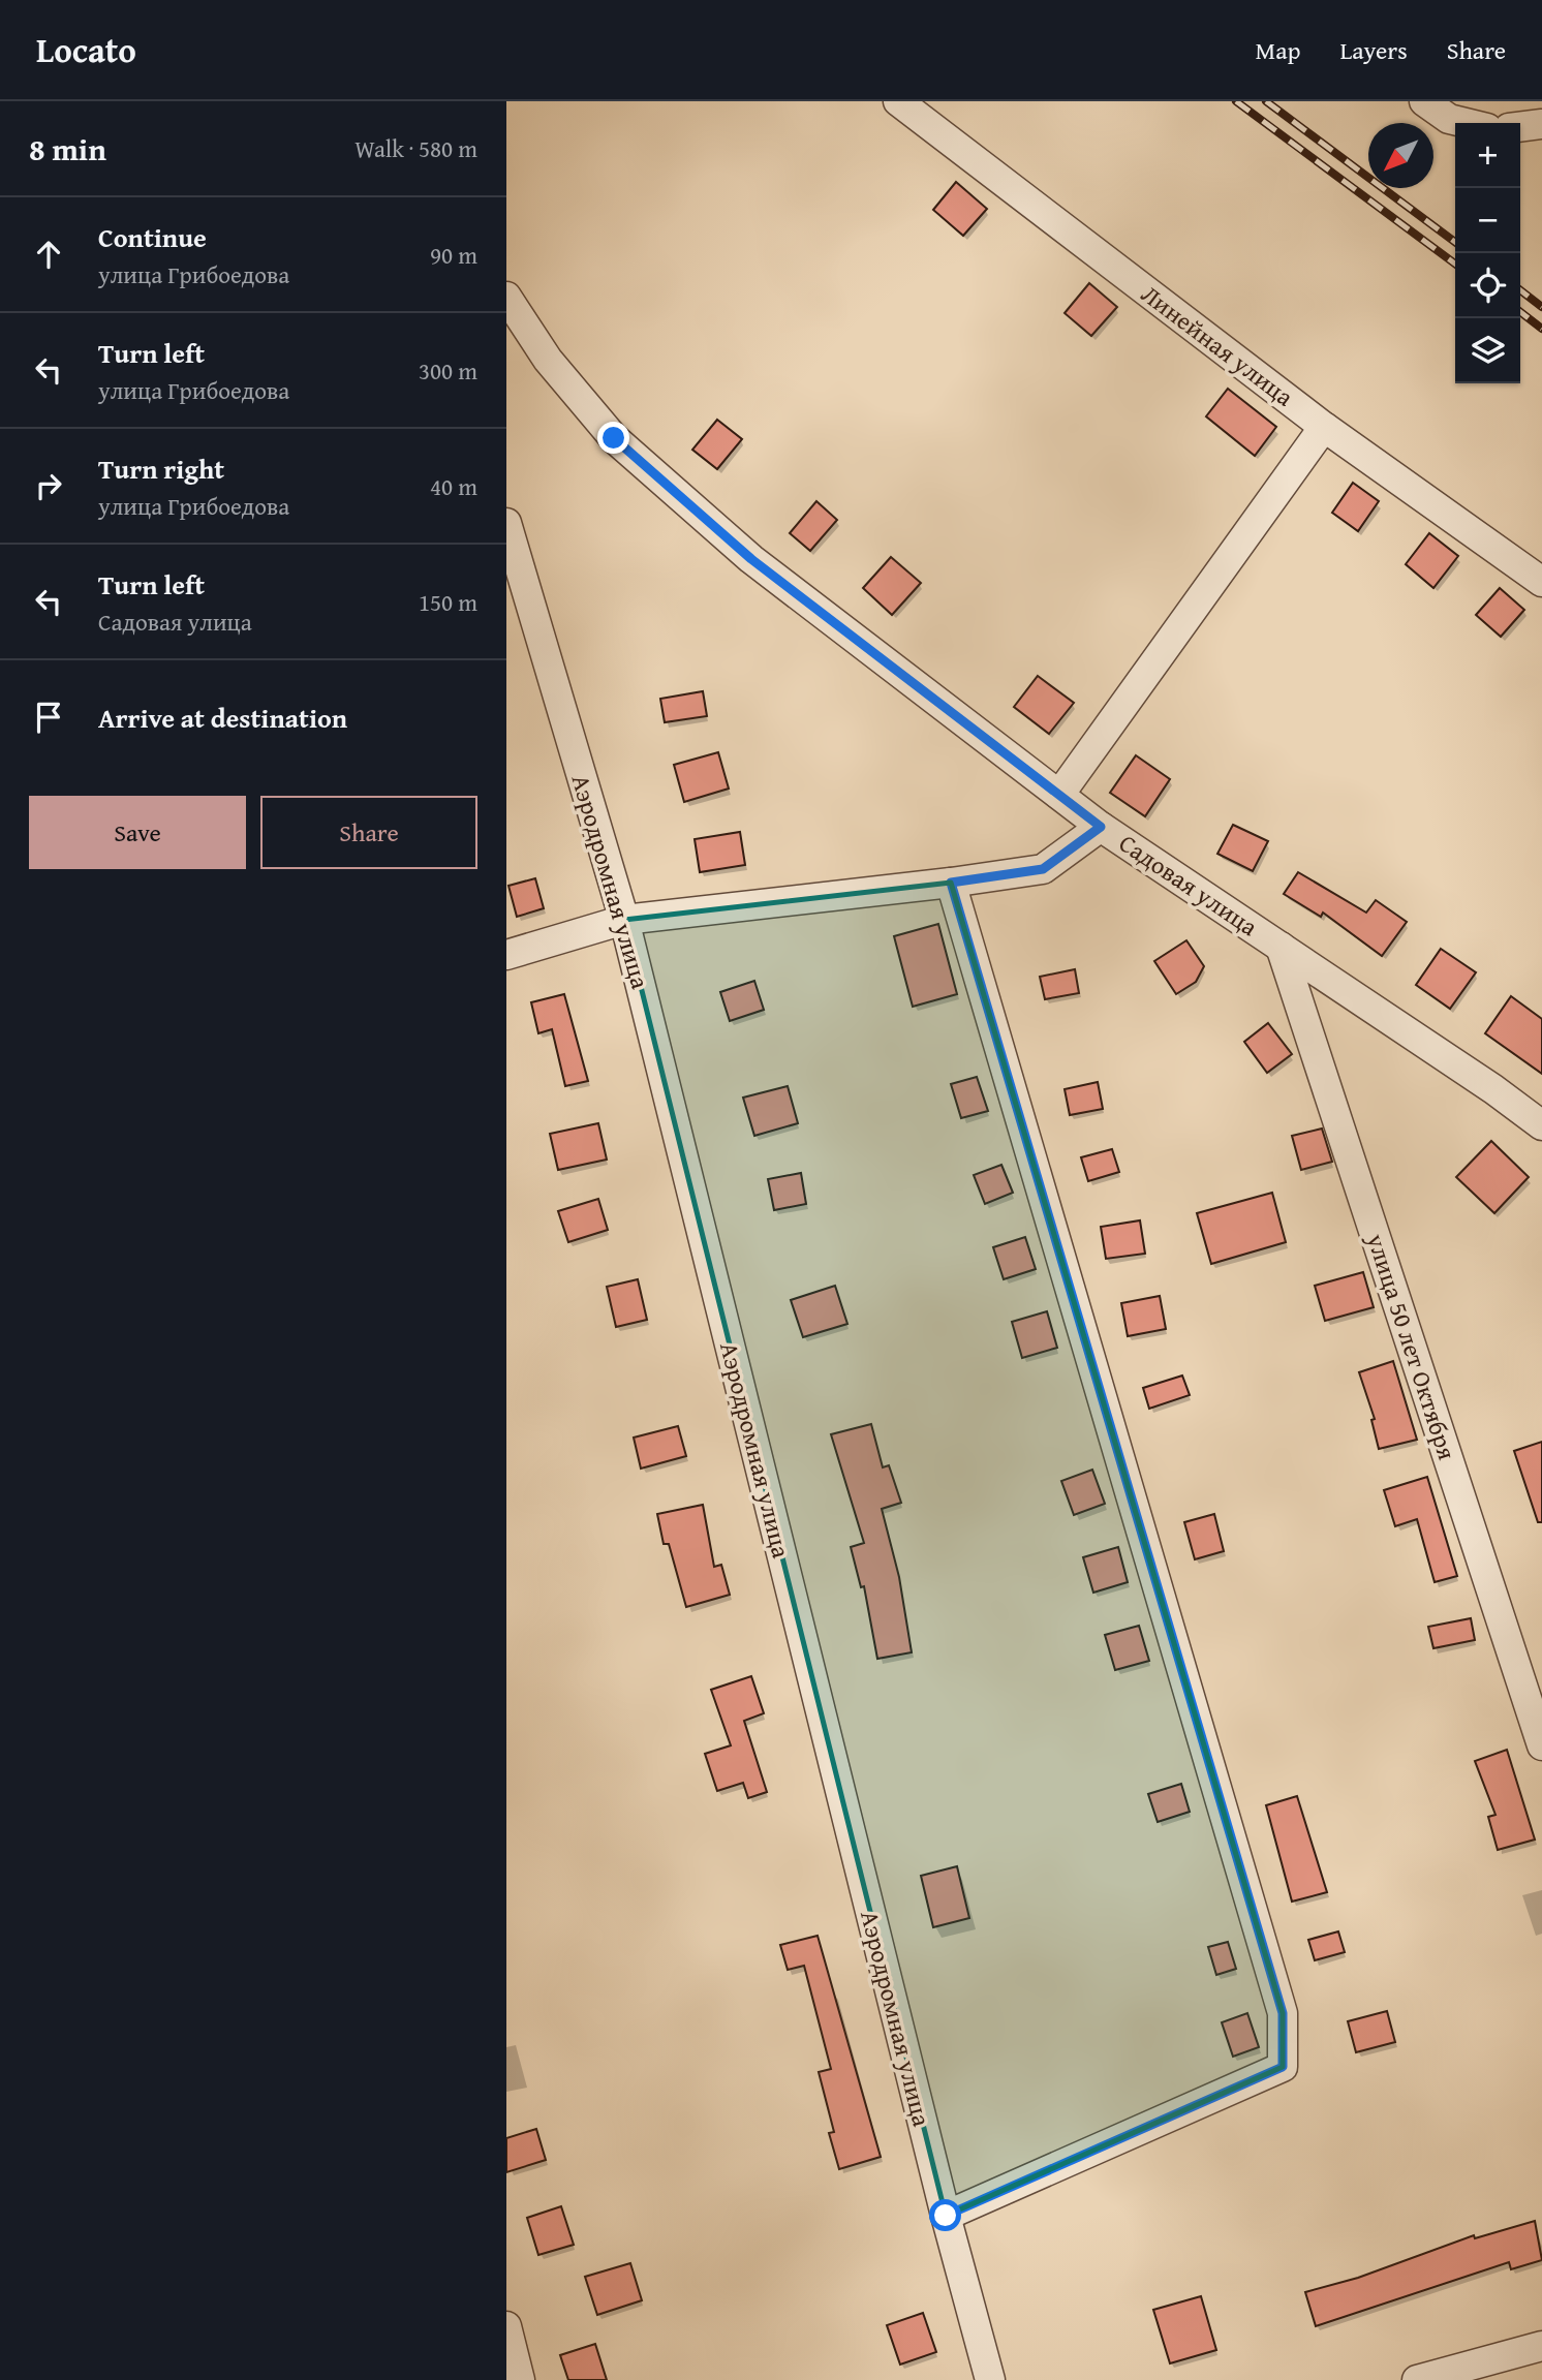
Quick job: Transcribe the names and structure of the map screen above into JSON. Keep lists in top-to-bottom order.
{
  "streets": {
    "street": [
      "Линейная улица",
      "Аэродромная улица",
      "Садовая улица",
      "улица 50 лет Октября"
    ]
  },
  "crossings": [
    ["Садовая улица", "улица 50 лет Октября"]
  ],
  "north": "bottom left",
  "page": {
    "header": "Locato",
    "nav": ["Map", "Layers", "Share"],
    "heading": ["8 min", "Walk · 580 m"],
    "map_buttons": ["+", "−"],
    "list": [
      ["Continue", "улица Грибоедова", "90 m"],
      ["Turn left", "улица Грибоедова", "300 m"],
      ["Turn right", "улица Грибоедова", "40 m"],
      ["Turn left", "Садовая улица", "150 m"],
      "Arrive at destination"
    ],
    "buttons": ["Save", "Share"]
  }
}
